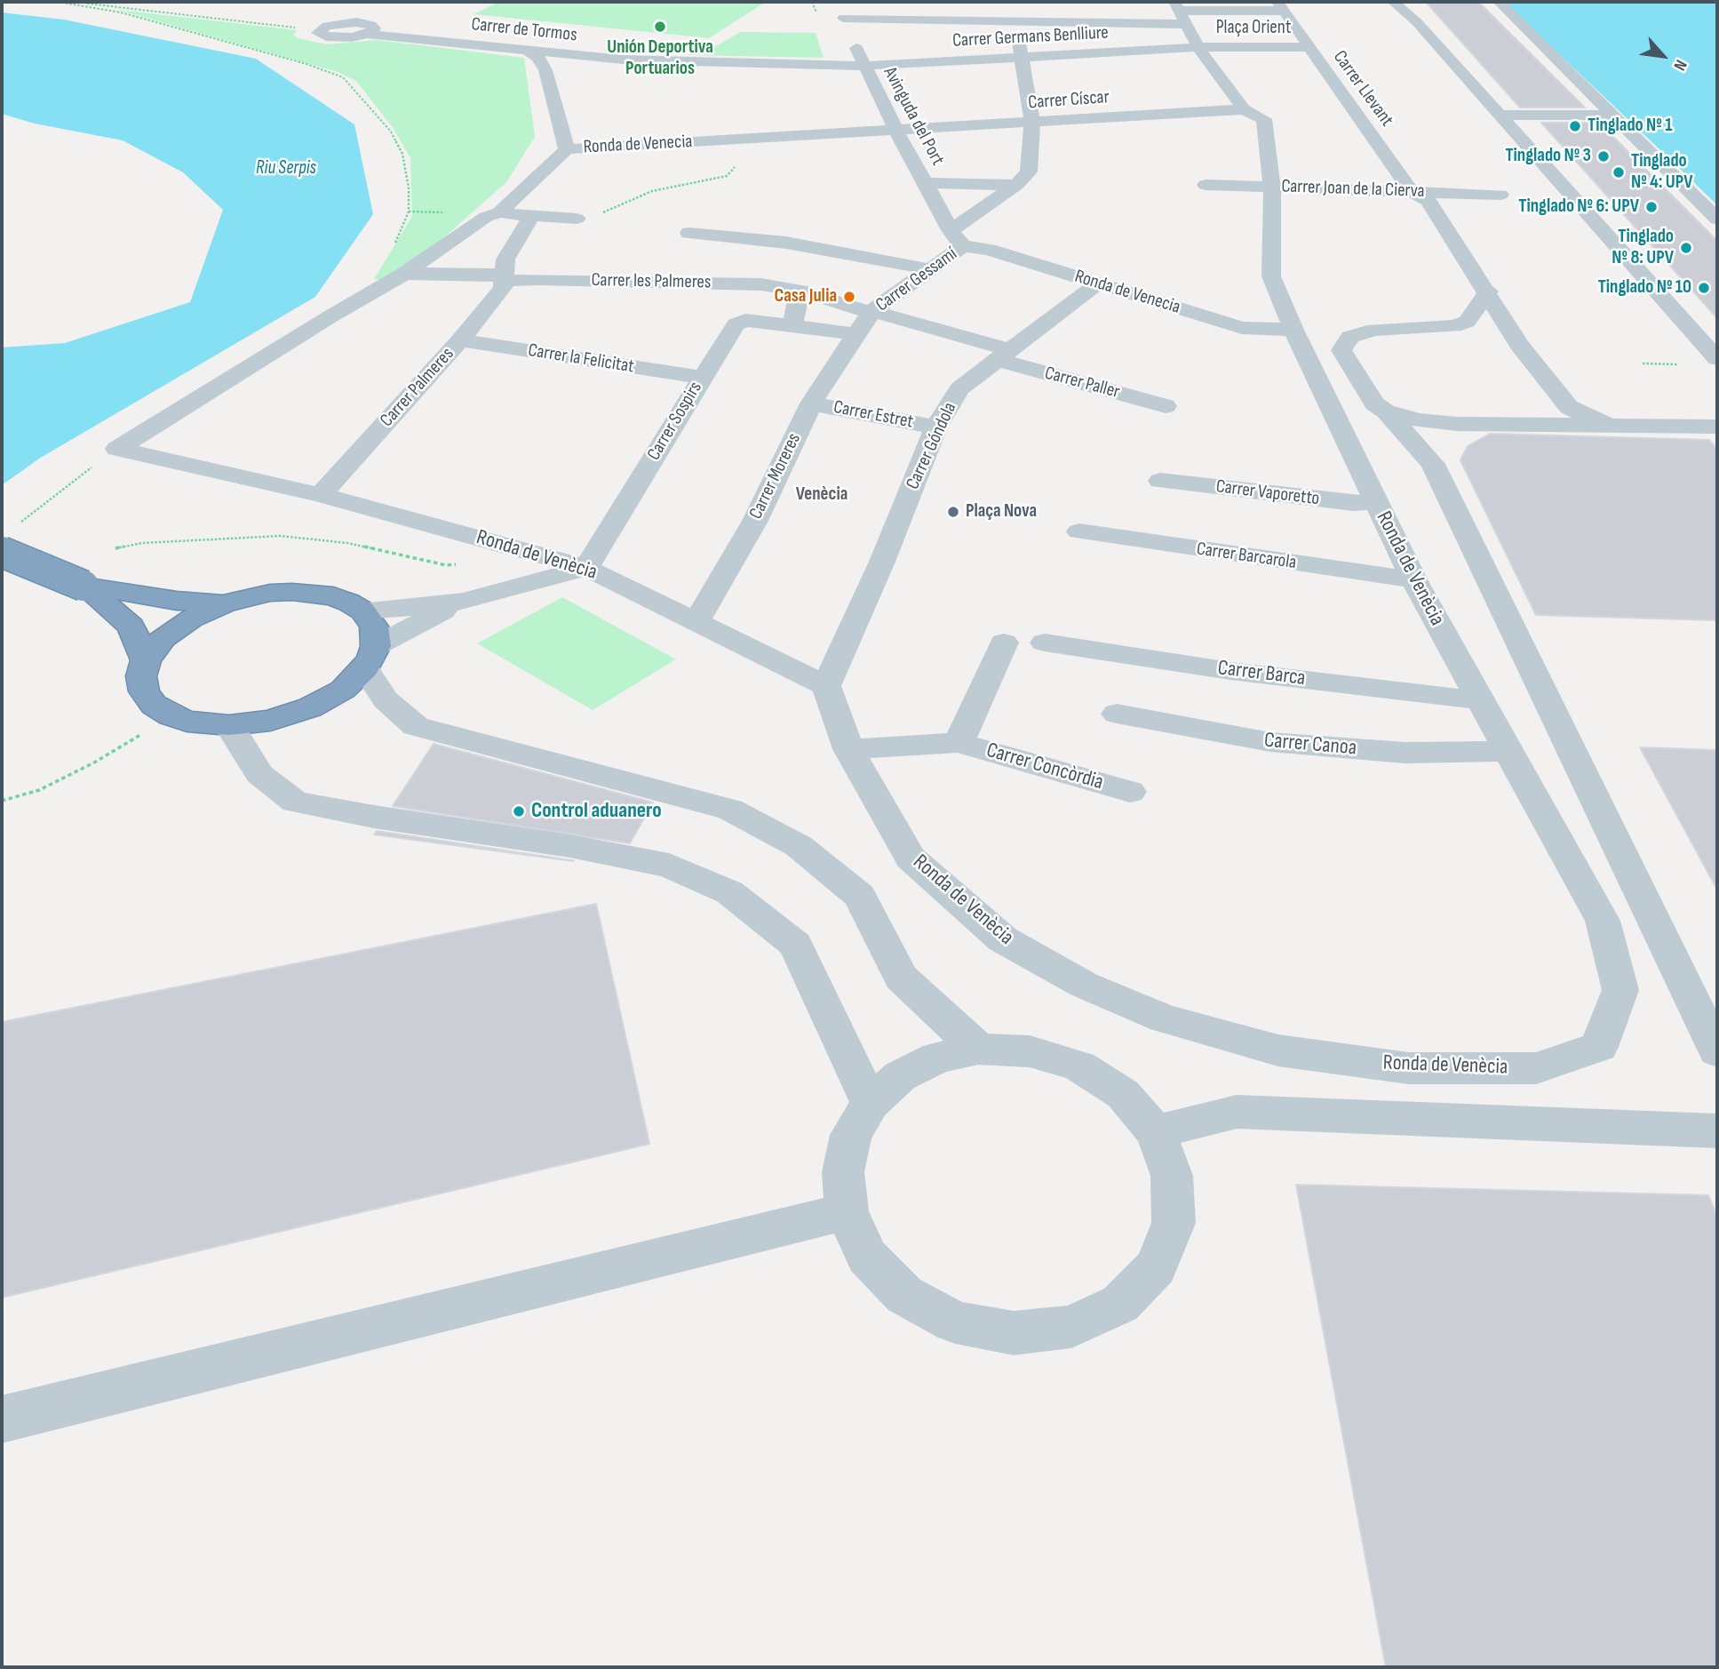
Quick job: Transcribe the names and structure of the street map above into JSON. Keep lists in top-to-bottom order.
{
  "streets": {
    "street": [
      "Plaça Orient",
      "Carrer de Tormos",
      "Carrer Germans Benlliure",
      "Carrer Llevant",
      "Carrer Císcar",
      "Avinguda del Port",
      "Ronda de Venecia",
      "Carrer Joan de la Cierva",
      "Carrer Gessamí",
      "Carrer les Palmeres",
      "Carrer la Felicitat",
      "Carrer Paller",
      "Carrer Palmeres",
      "Carrer Estret",
      "Carrer Sospirs",
      "Carrer Góndola",
      "Carrer Moreres",
      "Carrer Vaporetto",
      "Ronda de Venècia",
      "Carrer Barcarola",
      "Carrer Barca",
      "Carrer Canoa",
      "Carrer Concòrdia"
    ]
  },
  "crossings": [
    ["Plaça Orient", "Carrer Germans Benlliure"],
    ["Plaça Orient", "Carrer Llevant"],
    ["Carrer de Tormos", "Carrer Germans Benlliure"],
    ["Carrer de Tormos", "Avinguda del Port"],
    ["Carrer Germans Benlliure", "Avinguda del Port"],
    ["Carrer Llevant", "Carrer Joan de la Cierva"],
    ["Carrer Císcar", "Avinguda del Port"],
    ["Carrer Císcar", "Ronda de Venecia"],
    ["Carrer Císcar", "Ronda de Venècia"],
    ["Avinguda del Port", "Ronda de Venecia"],
    ["Avinguda del Port", "Carrer Gessamí"],
    ["Ronda de Venecia", "Carrer Gessamí"],
    ["Ronda de Venecia", "Carrer Góndola"],
    ["Ronda de Venecia", "Ronda de Venècia"],
    ["Carrer Joan de la Cierva", "Ronda de Venècia"],
    ["Carrer Gessamí", "Carrer les Palmeres"],
    ["Carrer Gessamí", "Carrer Paller"],
    ["Carrer Gessamí", "Carrer Moreres"],
    ["Carrer les Palmeres", "Carrer Paller"],
    ["Carrer les Palmeres", "Carrer Palmeres"],
    ["Carrer les Palmeres", "Carrer Moreres"],
    ["Carrer la Felicitat", "Carrer Palmeres"],
    ["Carrer la Felicitat", "Carrer Sospirs"],
    ["Carrer Paller", "Carrer Góndola"],
    ["Carrer Paller", "Carrer Moreres"],
    ["Carrer Palmeres", "Ronda de Venècia"],
    ["Carrer Estret", "Carrer Góndola"],
    ["Carrer Estret", "Carrer Moreres"],
    ["Carrer Sospirs", "Carrer Moreres"],
    ["Carrer Sospirs", "Ronda de Venècia"],
    ["Carrer Góndola", "Ronda de Venècia"],
    ["Carrer Moreres", "Ronda de Venècia"],
    ["Carrer Vaporetto", "Ronda de Venècia"],
    ["Ronda de Venècia", "Carrer Barcarola"],
    ["Ronda de Venècia", "Carrer Barca"],
    ["Ronda de Venècia", "Carrer Canoa"],
    ["Ronda de Venècia", "Carrer Concòrdia"]
  ],
  "districts": ["Venècia"],
  "water": ["Riu Serpis"],
  "places": [
    "Unión Deportiva Portuarios",
    "Tinglado Nº 1",
    "Tinglado Nº 3",
    "Tinglado Nº 4: UPV",
    "Tinglado Nº 6: UPV",
    "Tinglado Nº 8: UPV",
    "Tinglado Nº 10",
    "Casa Julia",
    "Plaça Nova",
    "Control aduanero"
  ],
  "north": "bottom right"
}
